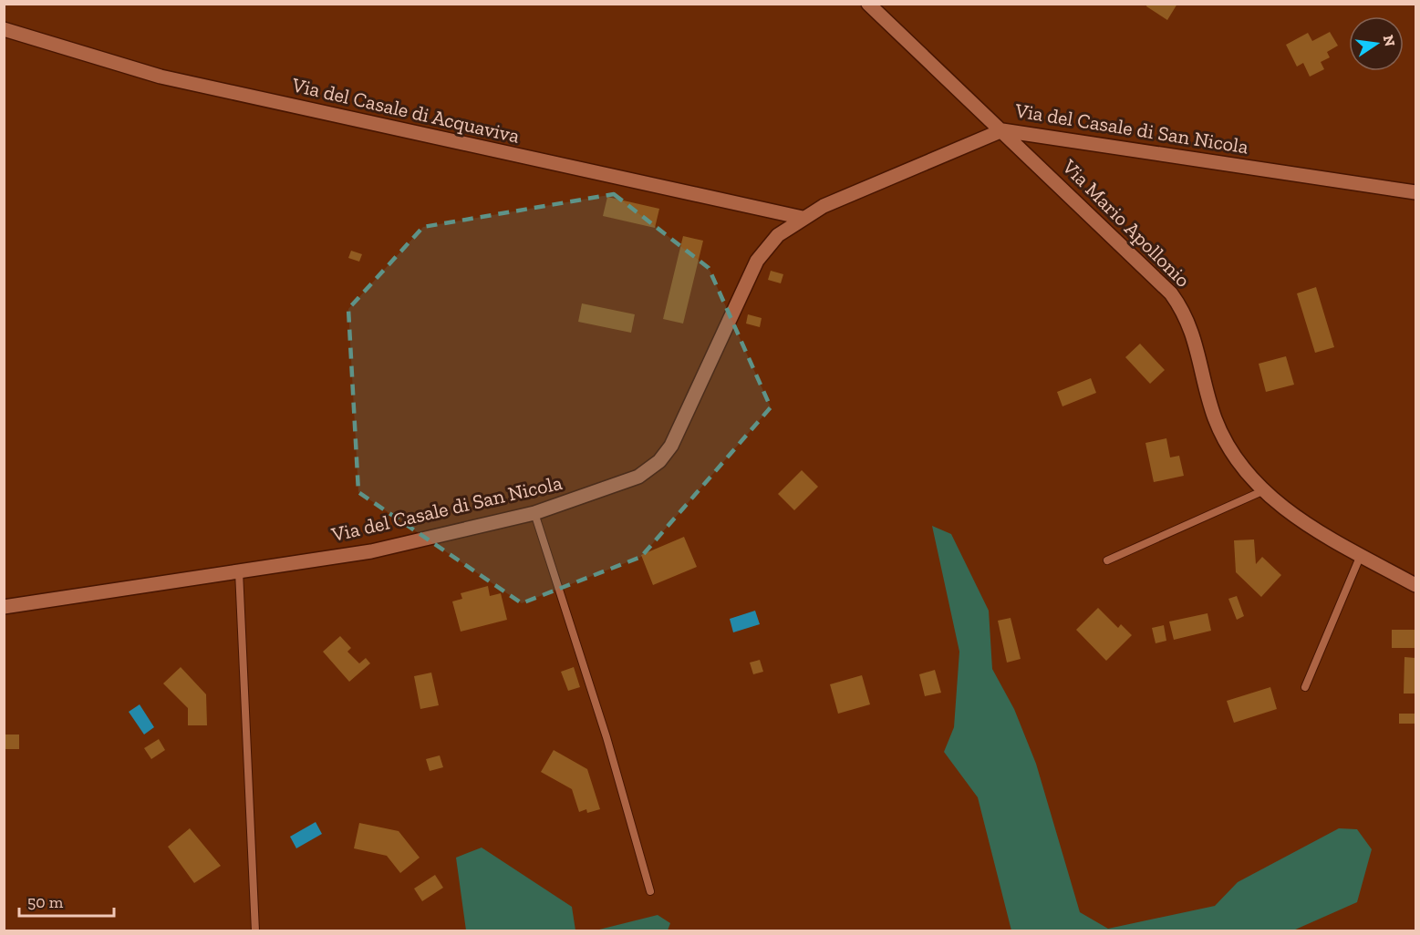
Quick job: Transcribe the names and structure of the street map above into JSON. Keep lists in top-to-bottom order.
{
  "streets": {
    "street": ["Via del Casale di Acquaviva", "Via del Casale di San Nicola", "Via Mario Apollonio"]
  },
  "crossings": [
    ["Via del Casale di Acquaviva", "Via del Casale di San Nicola"],
    ["Via del Casale di San Nicola", "Via Mario Apollonio"]
  ],
  "scale_bar": "50 m",
  "north": "right"
}
